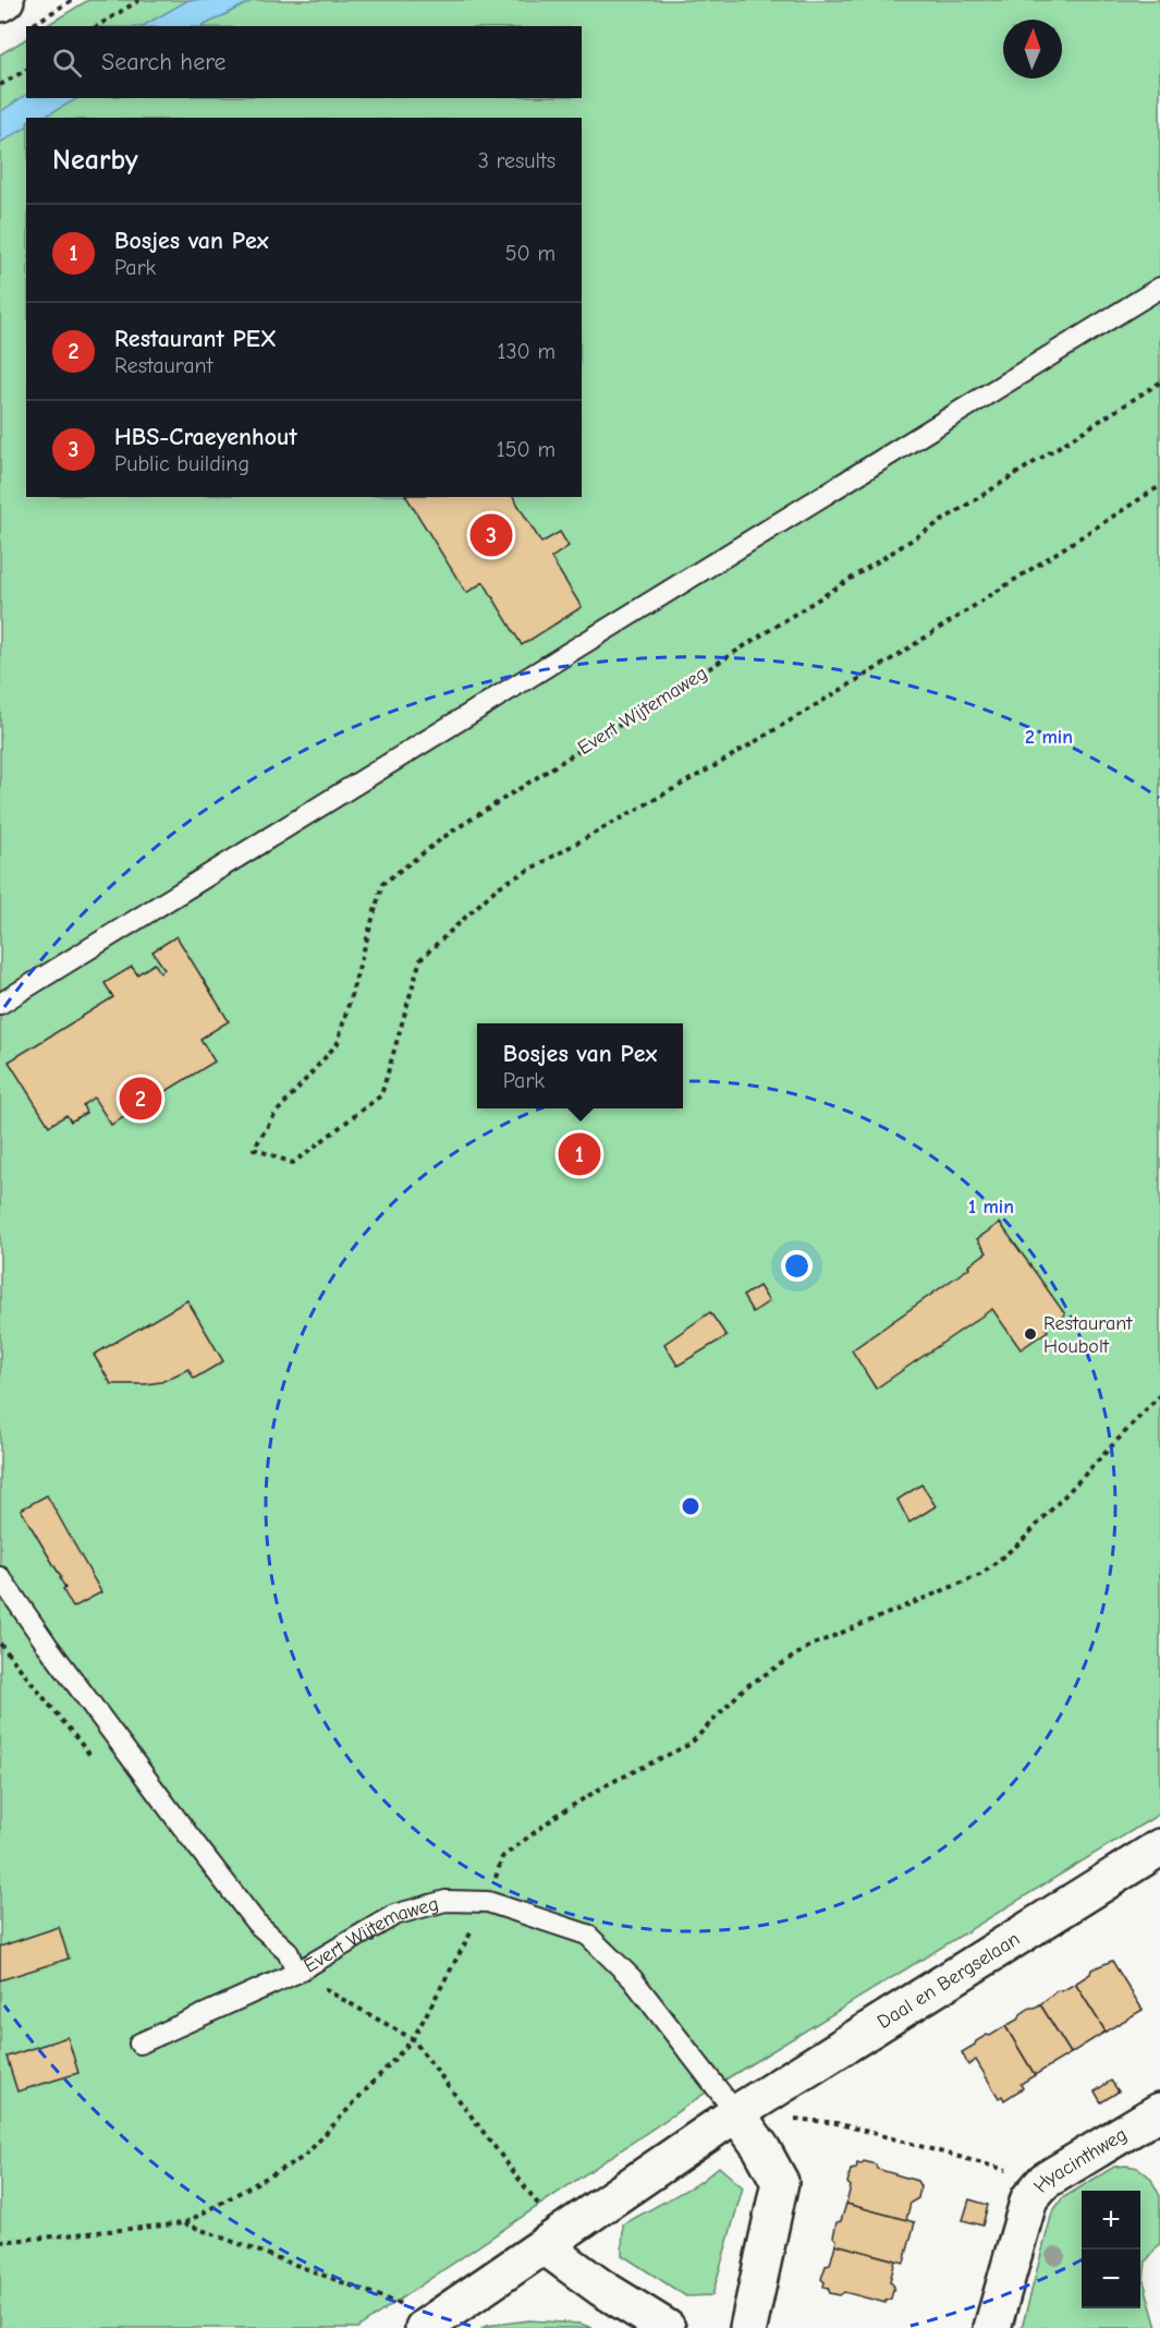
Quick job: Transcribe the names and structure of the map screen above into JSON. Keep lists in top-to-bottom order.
{
  "streets": {
    "street": ["Daal en Bergselaan", "Hyacinthweg"],
    "lane": ["Evert Wijtemaweg"]
  },
  "crossings": [
    ["Evert Wijtemaweg", "Daal en Bergselaan"]
  ],
  "places": ["Restaurant Houbolt"],
  "north": "top",
  "page": {
    "search": "Search here",
    "heading": ["Nearby", "3 results"],
    "list": [
      {
        "mark": "1",
        "name": "Bosjes van Pex",
        "note": "Park",
        "value": "50 m"
      },
      {
        "mark": "2",
        "name": "Restaurant PEX",
        "note": "Restaurant",
        "value": "130 m"
      },
      {
        "mark": "3",
        "name": "HBS-Craeyenhout",
        "note": "Public building",
        "value": "150 m"
      }
    ],
    "pins": ["3", "2", "1"],
    "popup": ["Bosjes van Pex", "Park"],
    "map_buttons": ["+", "−"]
  },
  "rings": ["2 min", "1 min"]
}
